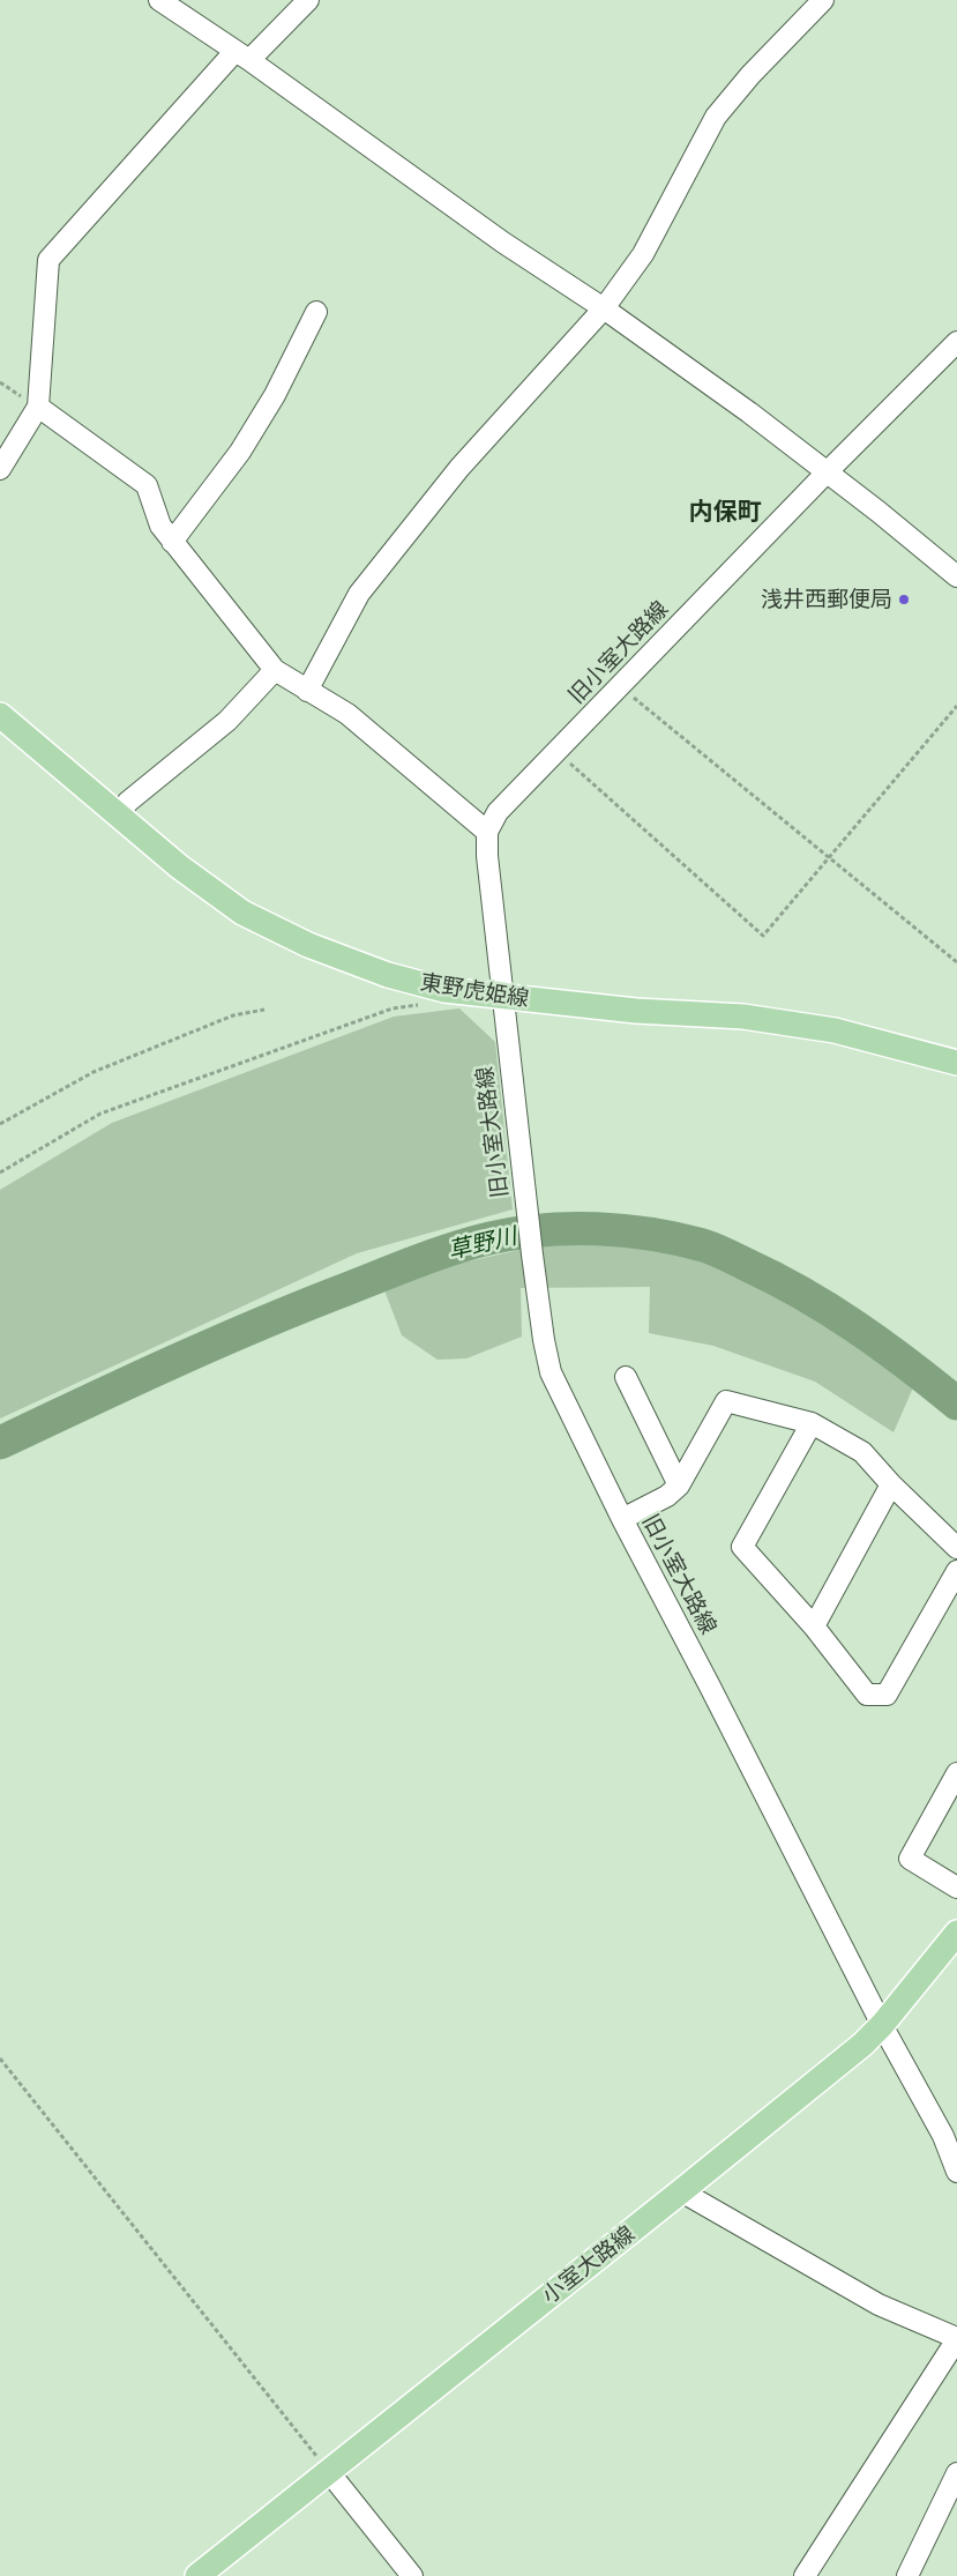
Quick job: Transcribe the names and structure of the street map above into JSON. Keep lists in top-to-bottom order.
{
  "streets": {
    "main road": ["東野虎姫線", "小室大路線"],
    "street": ["旧小室大路線"]
  },
  "crossings": [
    ["旧小室大路線", "東野虎姫線"],
    ["旧小室大路線", "小室大路線"]
  ],
  "districts": ["内保町"],
  "water": ["草野川"],
  "places": ["浅井西郵便局"]
}
